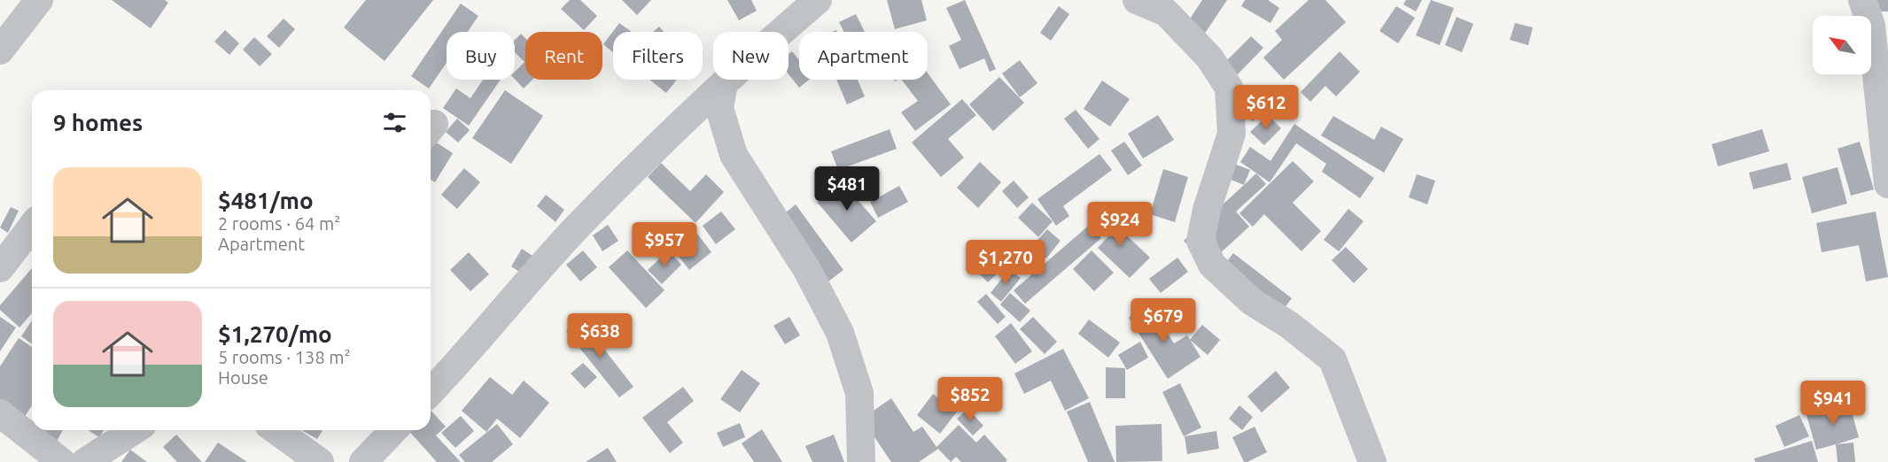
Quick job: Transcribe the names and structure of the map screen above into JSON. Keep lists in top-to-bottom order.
{
  "north": "top left",
  "page": {
    "chip": [
      "Buy",
      "Rent",
      "Filters",
      "New",
      "Apartment"
    ],
    "price": [
      "$612",
      "$481",
      "$924",
      "$957",
      "$1,270",
      "$679",
      "$638",
      "$852",
      "$941"
    ],
    "heading": "9 homes",
    "list": [
      {
        "name": "$481/mo",
        "note": "2 rooms · 64 m² · Apartment"
      },
      {
        "name": "$1,270/mo",
        "note": "5 rooms · 138 m² · House"
      }
    ]
  }
}
